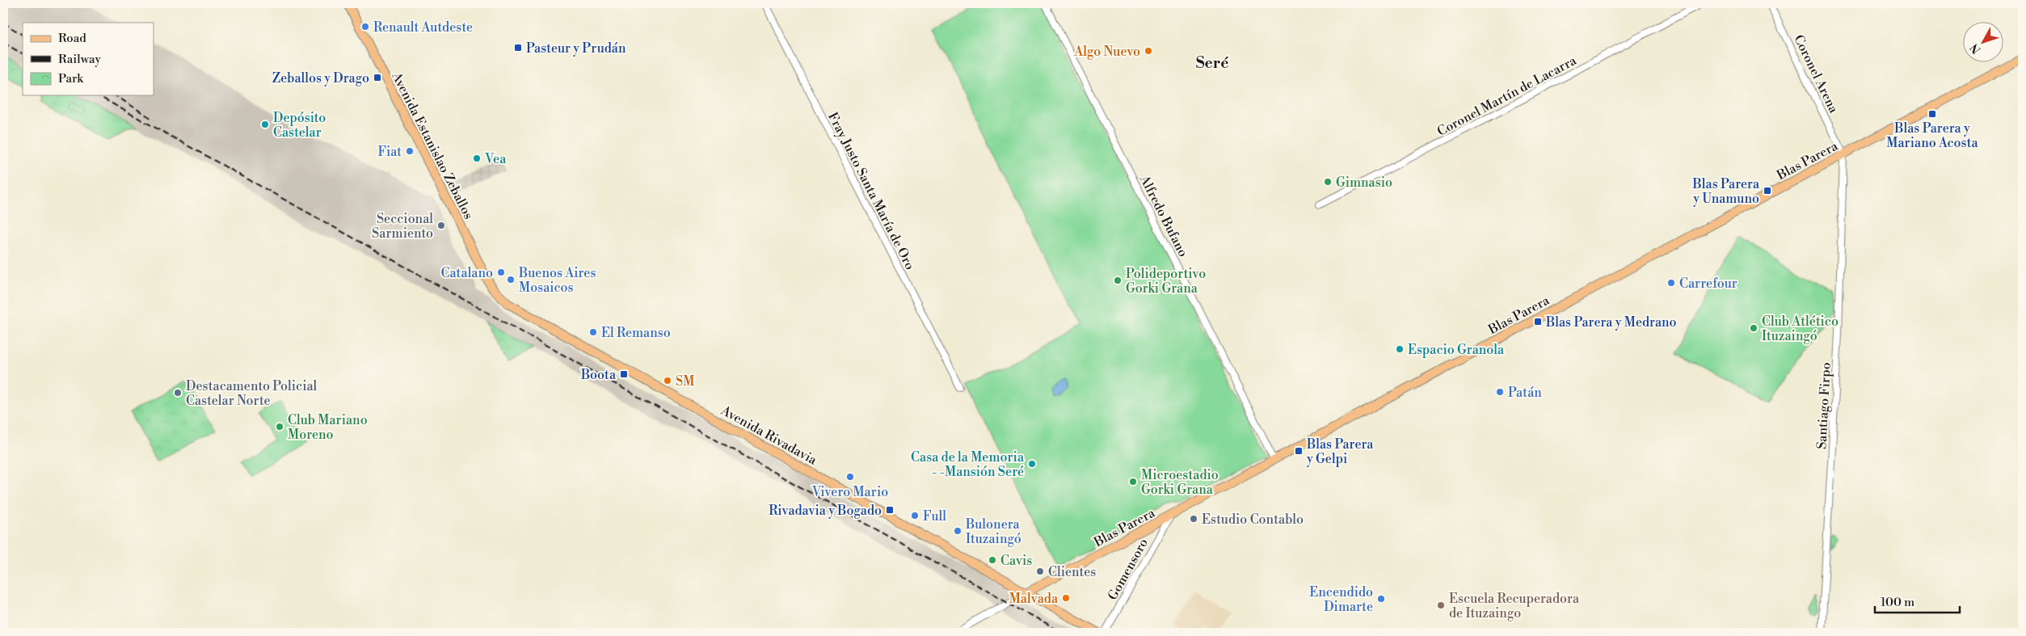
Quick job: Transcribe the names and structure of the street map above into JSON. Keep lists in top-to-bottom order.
{
  "streets": {
    "main road": ["Avenida Estanislao Zeballos", "Blas Parera", "Avenida Rivadavia"],
    "street": [
      "Coronel Arena",
      "Coronel Martín de Lacarra",
      "Fray Justo Santa María de Oro",
      "Alfredo Bufano",
      "Santiago Firpo",
      "Gomensoro"
    ]
  },
  "crossings": [
    ["Coronel Arena", "Blas Parera"],
    ["Coronel Arena", "Santiago Firpo"],
    ["Avenida Estanislao Zeballos", "Avenida Rivadavia"],
    ["Blas Parera", "Alfredo Bufano"],
    ["Blas Parera", "Santiago Firpo"],
    ["Blas Parera", "Avenida Rivadavia"],
    ["Blas Parera", "Gomensoro"]
  ],
  "districts": ["Seré"],
  "places": {
    "other": [
      "Renault Autdeste",
      "Algo Nuevo",
      "Depósito Castelar",
      "Fiat",
      "Vea",
      "Gimnasio",
      "Seccional Sarmiento",
      "Catalano",
      "Buenos Aires Mosaicos",
      "Polideportivo Gorki Grana",
      "Carrefour",
      "Club Atlético Ituzaingó",
      "El Remanso",
      "Espacio Granola",
      "SM",
      "Patán",
      "Destacamento Policial Castelar Norte",
      "Club Mariano Moreno",
      "Casa de la Memoria - -Mansión Seré",
      "Vivero Mario",
      "Microestadio Gorki Grana",
      "Full",
      "Estudio Contablo",
      "Bulonera Ituzaingó",
      "Cavis",
      "Clientes",
      "Malvada",
      "Encendido Dimarte",
      "Escuela Recuperadora de Ituzaingo"
    ],
    "transit": [
      "Pasteur y Prudán",
      "Zeballos y Drago",
      "Blas Parera y Mariano Acosta",
      "Blas Parera y Unamuno",
      "Blas Parera y Medrano",
      "Boota",
      "Blas Parera y Gelpi",
      "Rivadavia y Bogado"
    ]
  },
  "legend": ["Road", "Railway", "Park"],
  "scale_bar": "100 m",
  "north": "bottom left"
}
